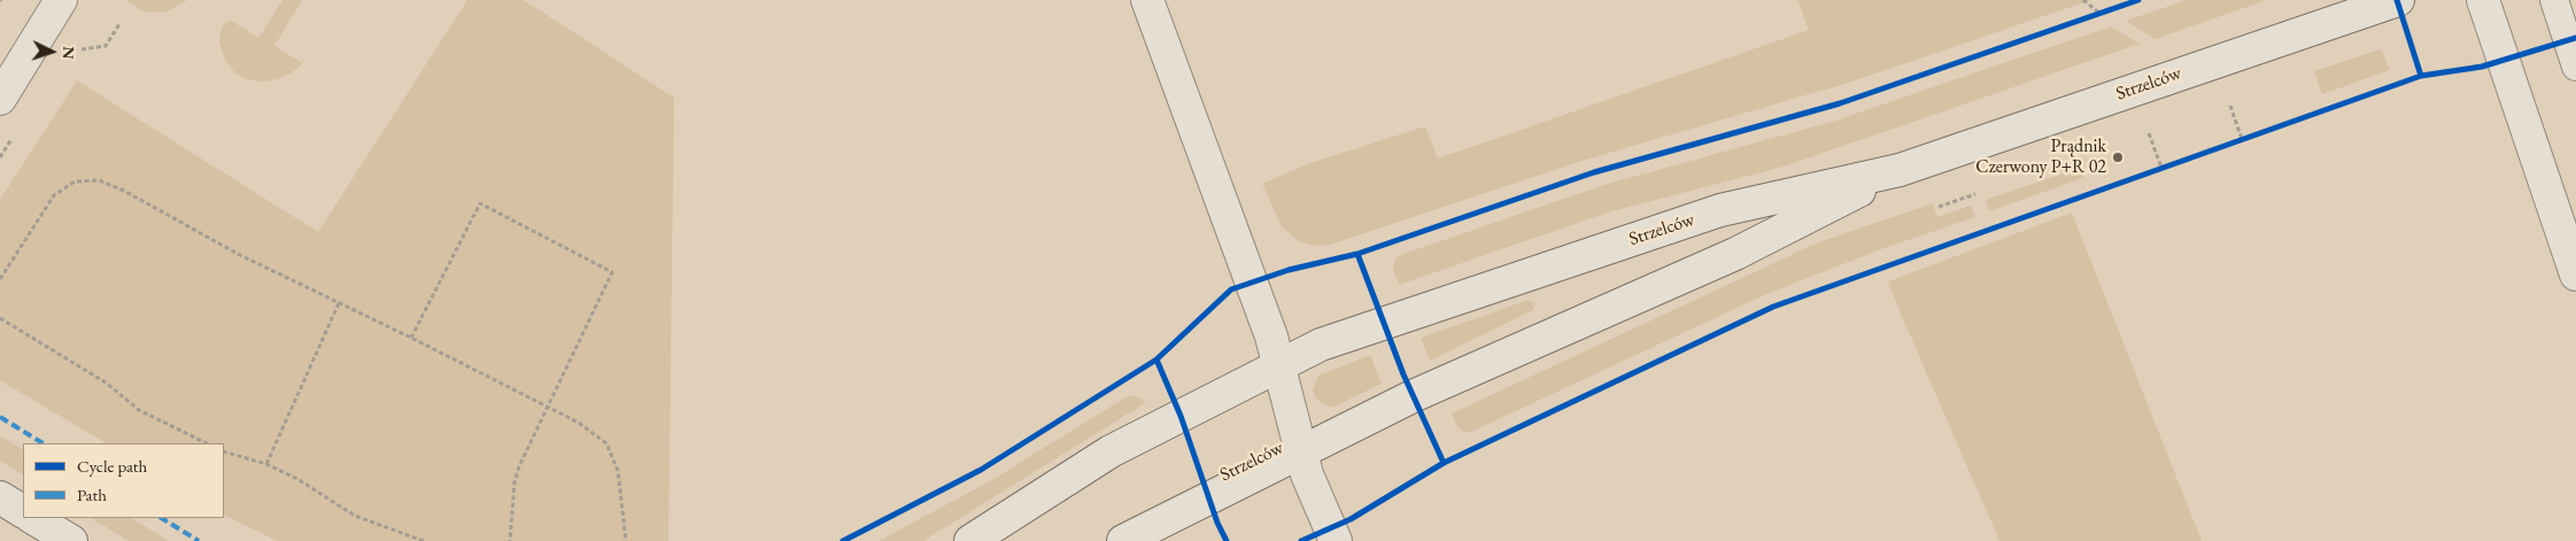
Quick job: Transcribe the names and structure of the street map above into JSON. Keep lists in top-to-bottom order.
{
  "streets": {
    "street": ["Strzelców"]
  },
  "places": ["Prądnik Czerwony P+R 02"],
  "legend": ["Cycle path", "Path"],
  "north": "right"
}
